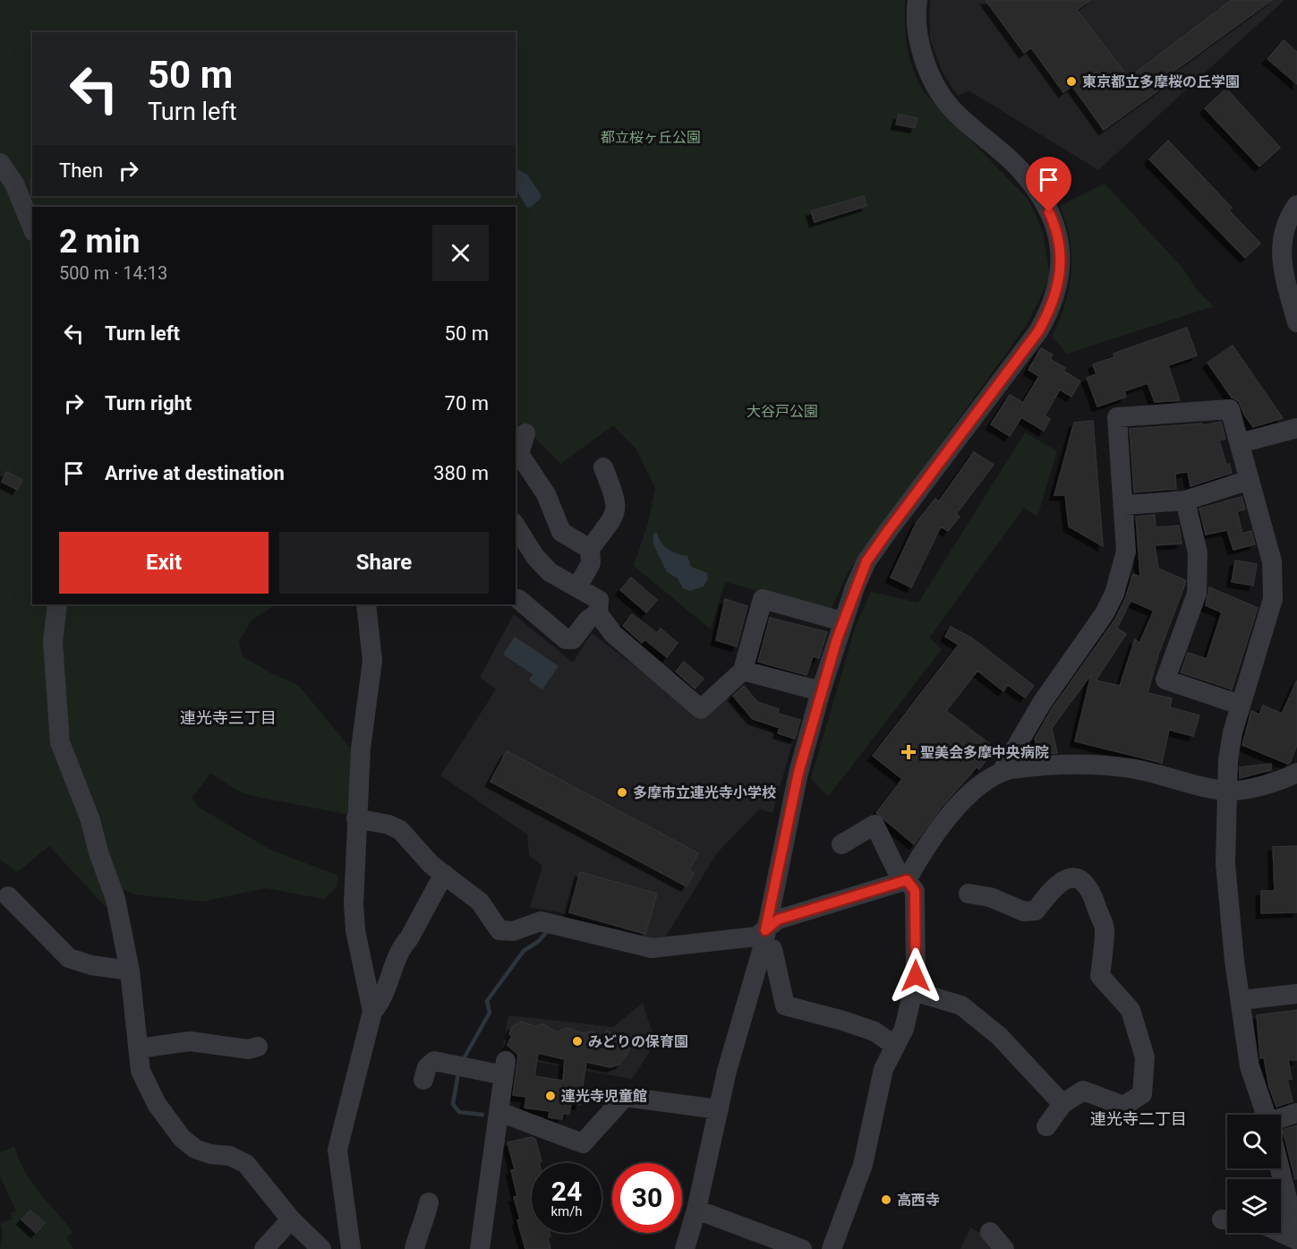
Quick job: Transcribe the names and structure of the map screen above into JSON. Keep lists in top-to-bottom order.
{
  "districts": ["連光寺三丁目", "連光寺二丁目"],
  "parks": ["都立桜ヶ丘公園", "大谷戸公園"],
  "places": {
    "other": [
      "東京都立多摩桜の丘学園",
      "多摩市立連光寺小学校",
      "みどりの保育園",
      "連光寺児童館",
      "高西寺"
    ],
    "health": ["聖美会多摩中央病院"]
  },
  "page": {
    "turn": ["50 m", "Turn left"],
    "then": "Then",
    "heading": ["2 min", "500 m · 14:13"],
    "list": [
      {
        "name": "Turn left",
        "value": "50 m"
      },
      {
        "name": "Turn right",
        "value": "70 m"
      },
      {
        "name": "Arrive at destination",
        "value": "380 m"
      }
    ],
    "buttons": ["Exit", "Share"],
    "speed": "24 km/h",
    "limit": "30"
  }
}
